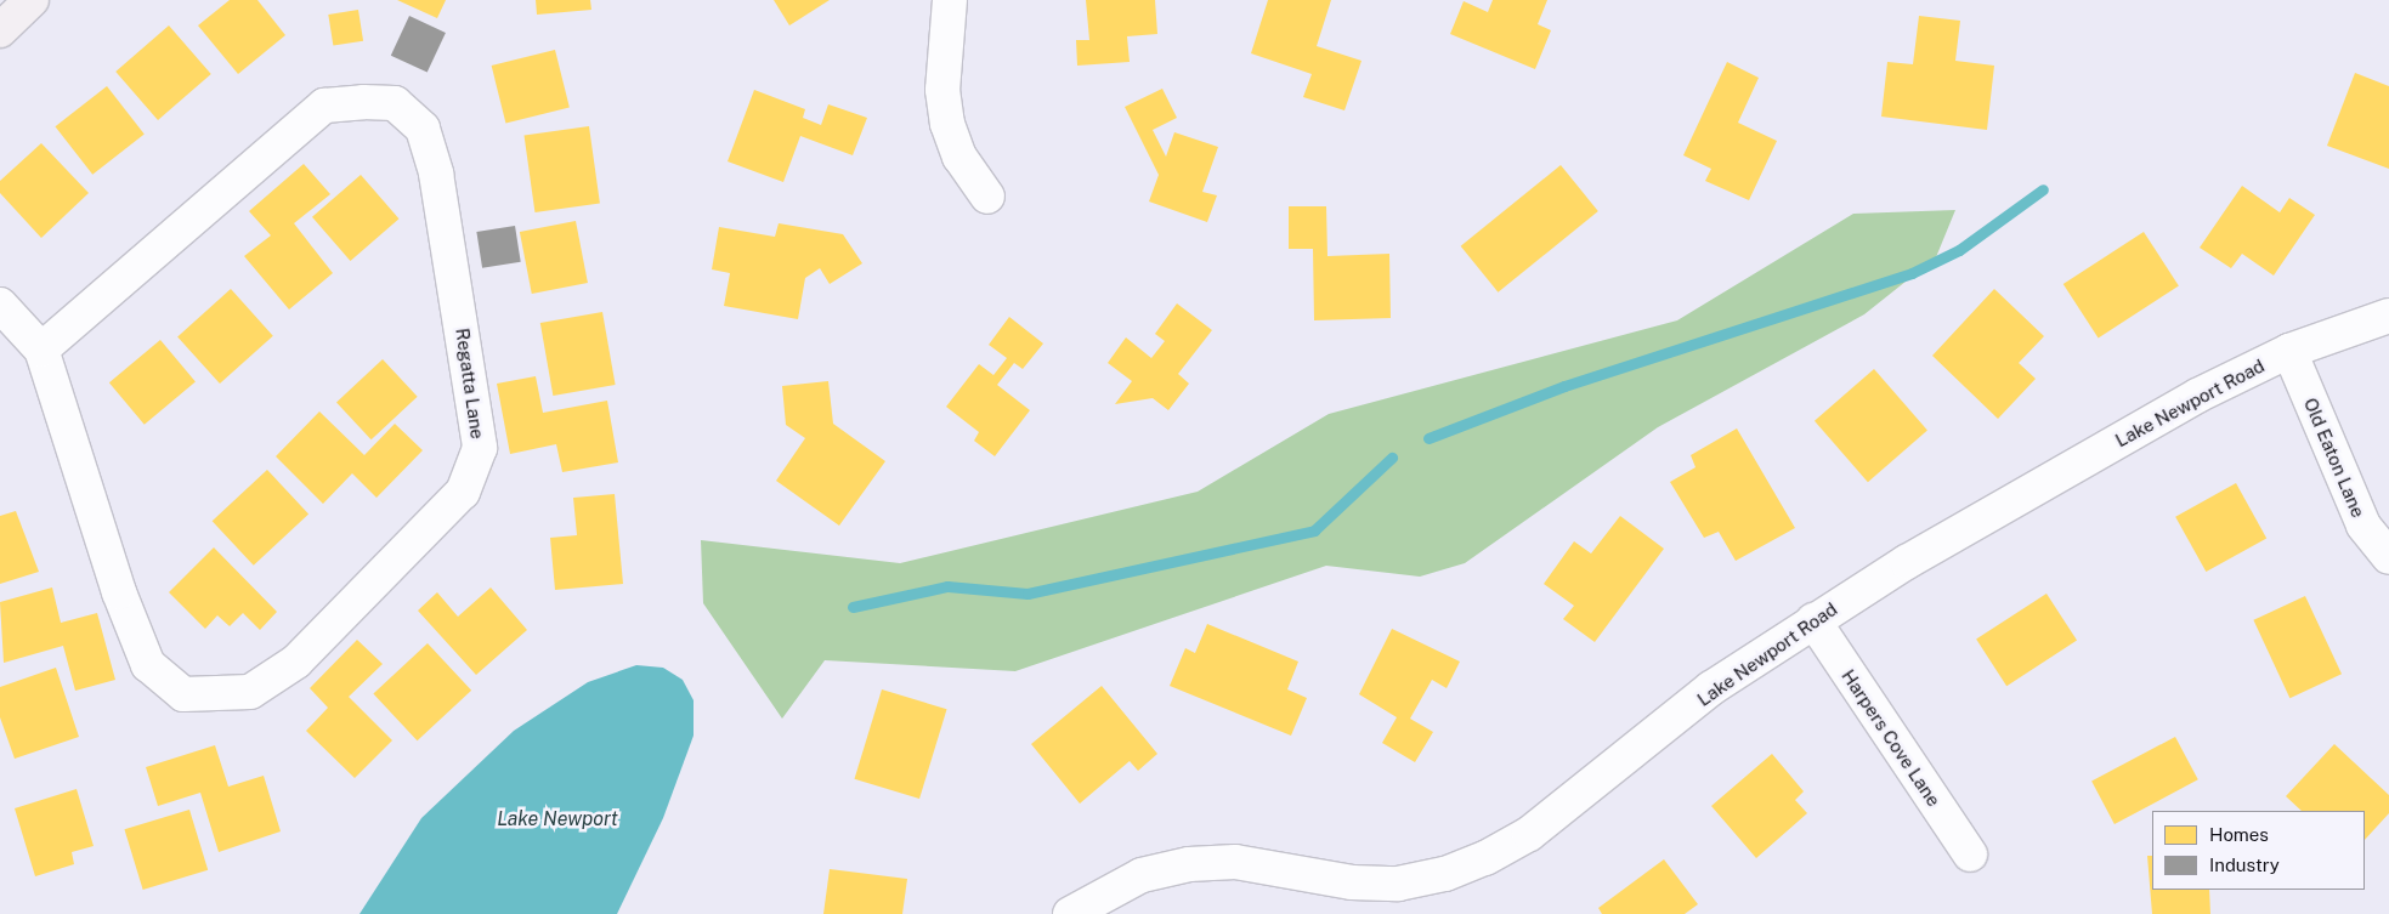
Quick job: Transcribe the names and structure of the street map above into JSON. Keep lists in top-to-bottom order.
{
  "streets": {
    "street": [
      "Regatta Lane",
      "Lake Newport Road",
      "Old Eaton Lane",
      "Harpers Cove Lane"
    ]
  },
  "crossings": [
    ["Lake Newport Road", "Old Eaton Lane"],
    ["Lake Newport Road", "Harpers Cove Lane"]
  ],
  "water": ["Lake Newport"],
  "legend": ["Homes", "Industry"]
}
